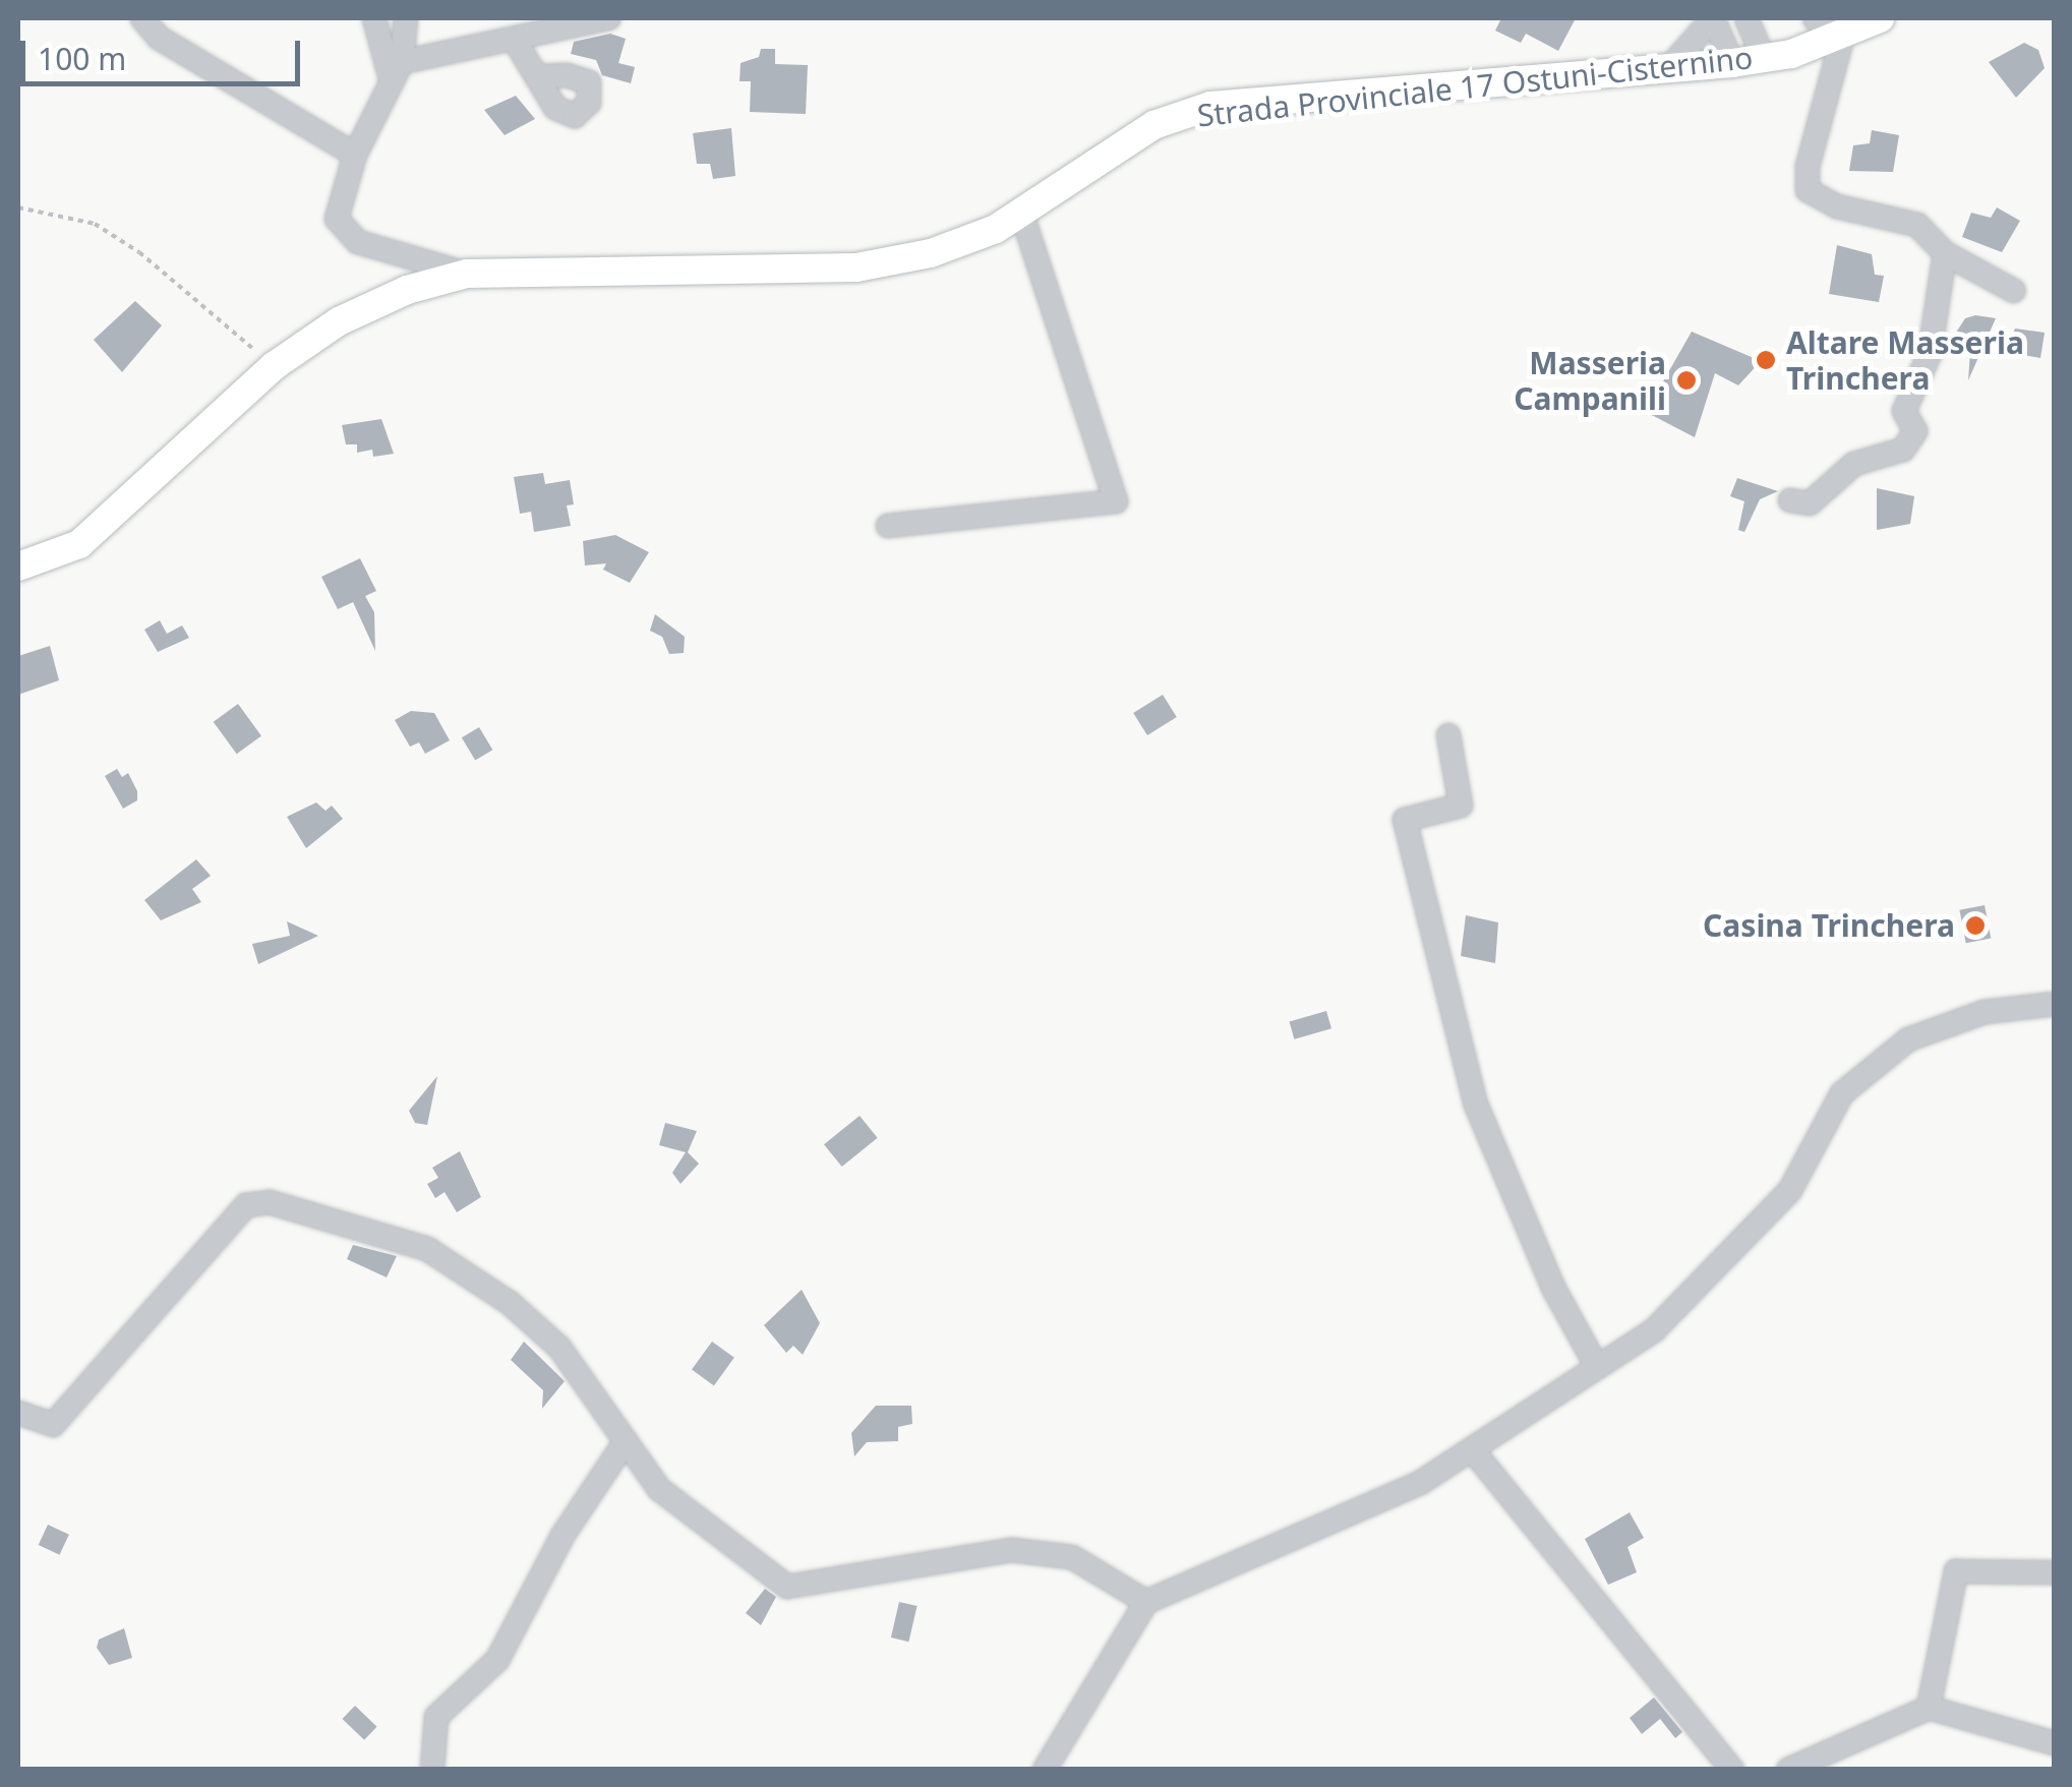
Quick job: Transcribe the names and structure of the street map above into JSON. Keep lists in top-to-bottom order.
{
  "streets": {
    "main road": ["Strada Provinciale 17 Ostuni-Cisternino"]
  },
  "places": ["Altare Masseria Trinchera", "Masseria Campanili", "Casina Trinchera"],
  "scale_bar": "100 m"
}
